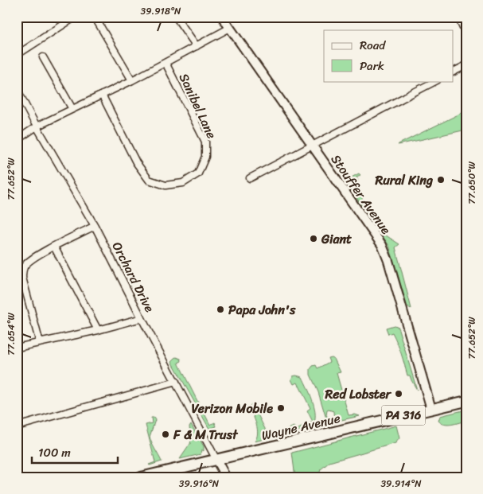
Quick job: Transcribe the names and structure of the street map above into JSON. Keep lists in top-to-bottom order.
{
  "streets": {
    "main road": ["PA 316", "Wayne Avenue"],
    "street": ["Sanibel Lane", "Stouffer Avenue", "Orchard Drive"]
  },
  "crossings": [
    ["Stouffer Avenue", "Wayne Avenue"],
    ["Orchard Drive", "Wayne Avenue"]
  ],
  "places": [
    "Rural King",
    "Giant",
    "Papa John's",
    "Red Lobster",
    "Verizon Mobile",
    "F & M Trust"
  ],
  "legend": ["Road", "Park"],
  "scale_bar": "100 m",
  "coordinates": [
    "39.918°N",
    "77.652°W",
    "77.650°W",
    "77.654°W",
    "39.916°N",
    "39.914°N"
  ]
}
